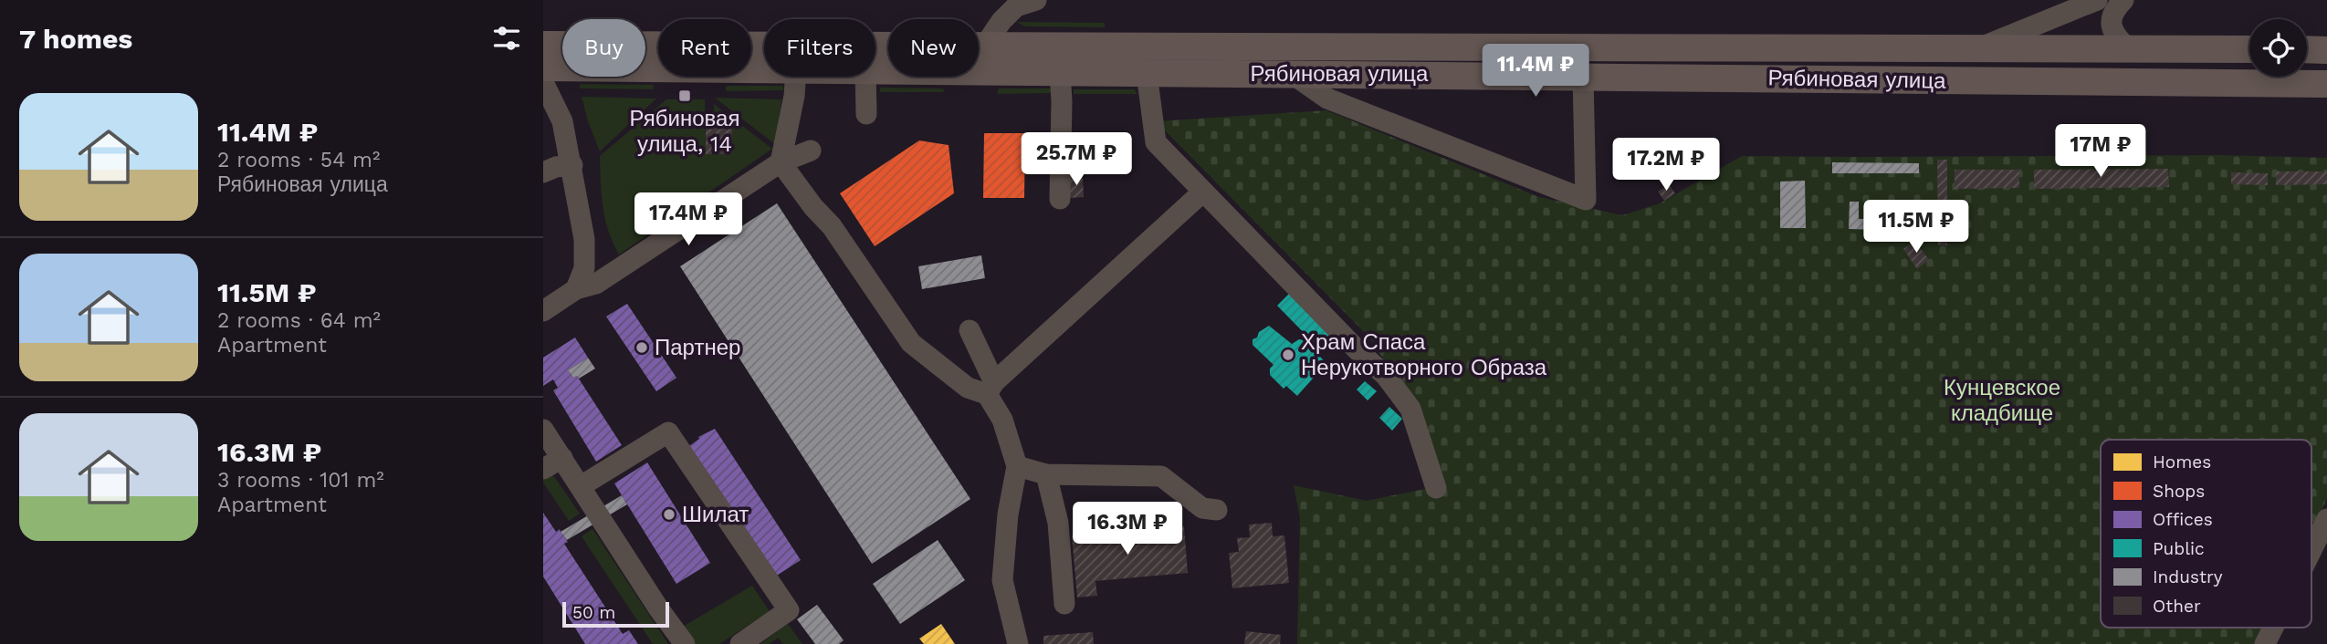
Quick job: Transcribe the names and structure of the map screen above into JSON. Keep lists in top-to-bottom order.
{
  "streets": {
    "main road": ["Рябиновая улица"]
  },
  "parks": ["Кунцевское кладбище"],
  "places": {
    "transit": ["Рябиновая улица, 14"],
    "other": ["Партнер", "Храм Спаса Нерукотворного Образа", "Шилат"]
  },
  "legend": [
    "Homes",
    "Shops",
    "Offices",
    "Public",
    "Industry",
    "Other"
  ],
  "scale_bar": "50 m",
  "page": {
    "heading": "7 homes",
    "chip": [
      "Buy",
      "Rent",
      "Filters",
      "New"
    ],
    "price": [
      "11.4M ₽",
      "17M ₽",
      "25.7M ₽",
      "17.2M ₽",
      "17.4M ₽",
      "11.5M ₽",
      "16.3M ₽"
    ],
    "list": [
      {
        "name": "11.4M ₽",
        "note": "2 rooms · 54 m² · Рябиновая улица"
      },
      {
        "name": "11.5M ₽",
        "note": "2 rooms · 64 m² · Apartment"
      },
      {
        "name": "16.3M ₽",
        "note": "3 rooms · 101 m² · Apartment"
      }
    ],
    "scale": "50 m"
  }
}
